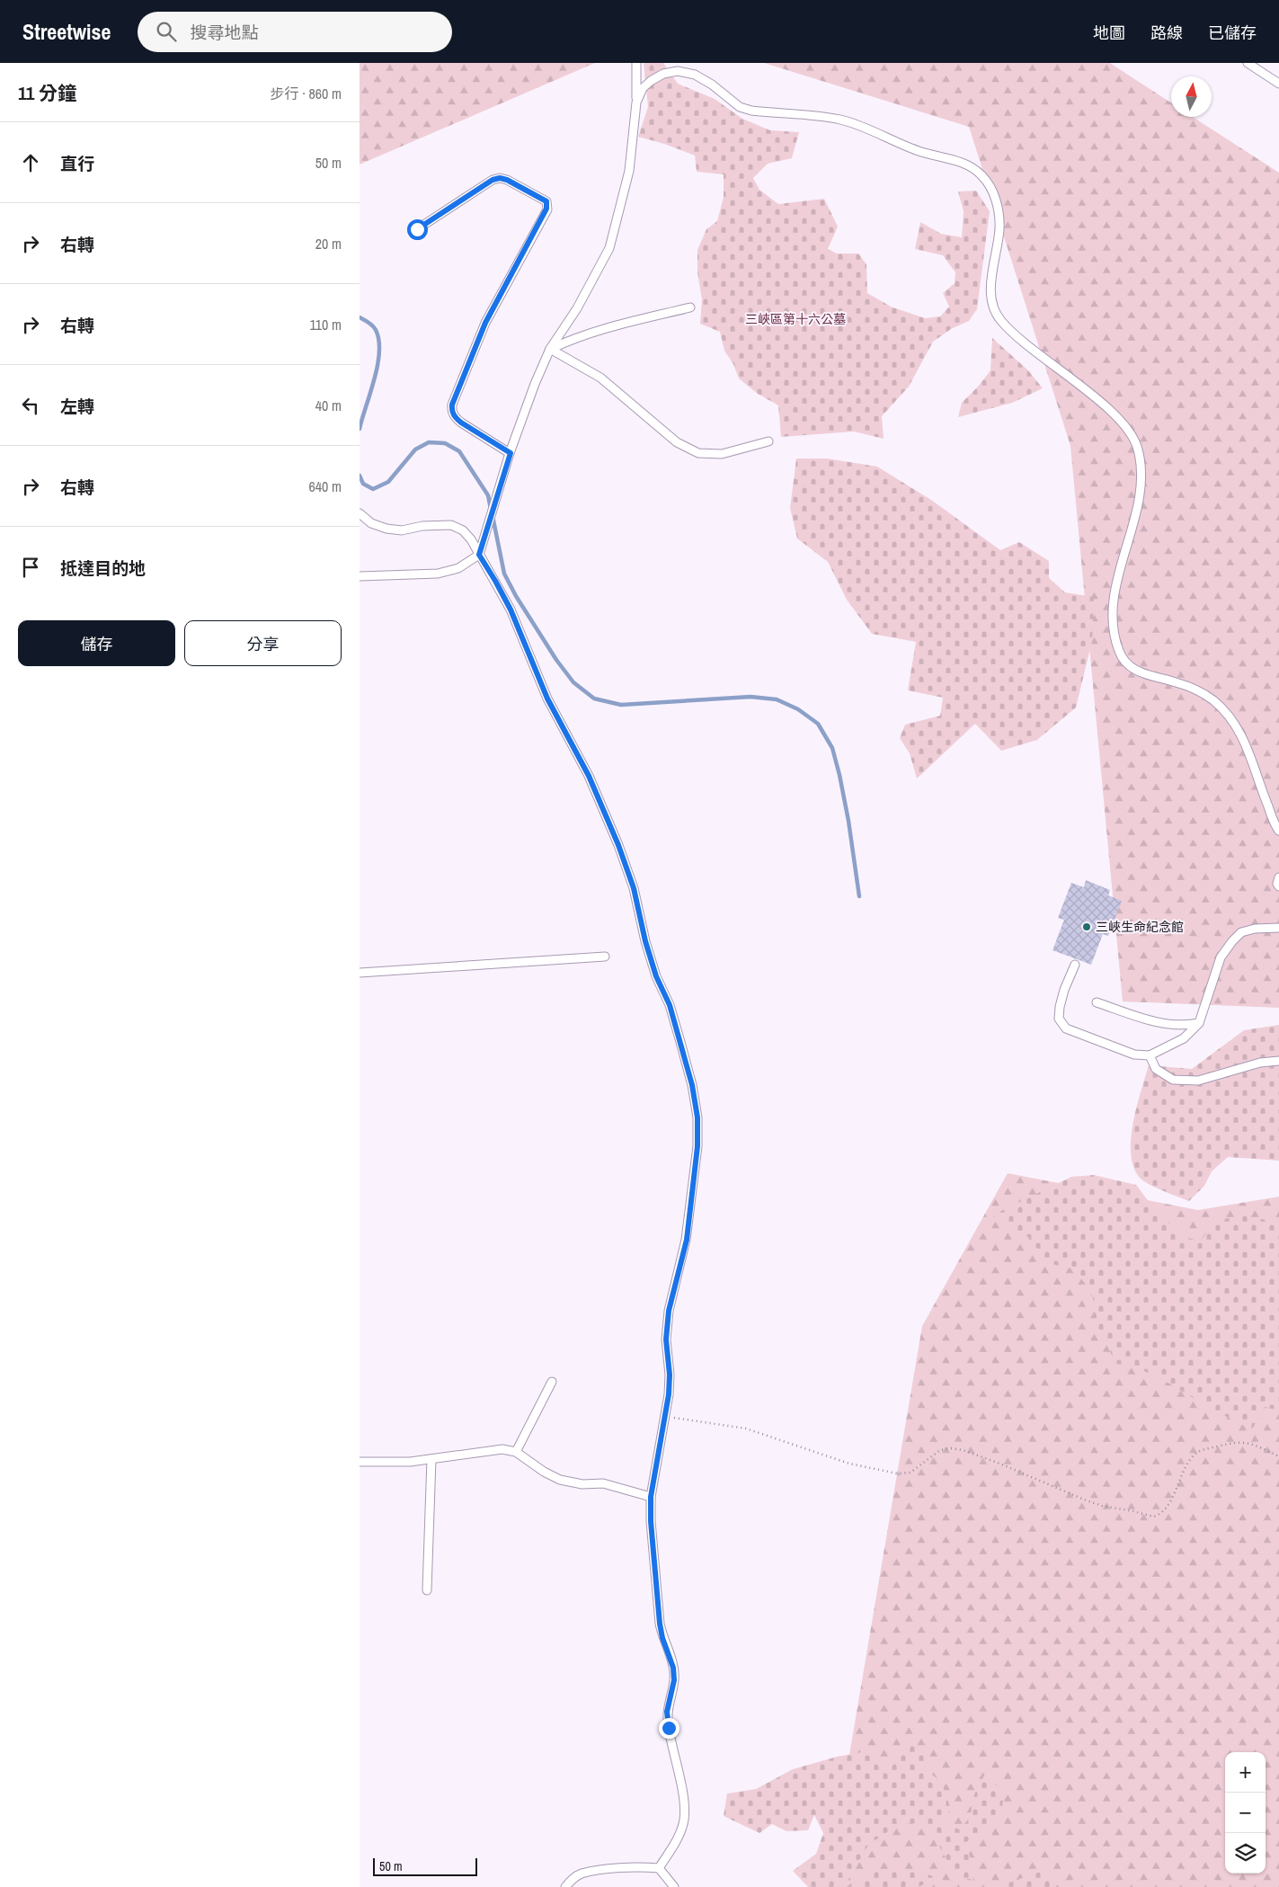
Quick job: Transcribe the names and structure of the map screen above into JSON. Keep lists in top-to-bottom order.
{
  "parks": ["三峽區第十六公墓"],
  "places": ["三峽生命紀念館"],
  "scale_bar": "50 m",
  "north": "top",
  "page": {
    "header": "Streetwise",
    "search": "搜尋地點",
    "nav": ["地圖", "路線", "已儲存"],
    "heading": ["11 分鐘", "步行 · 860 m"],
    "list": [
      ["直行", "50 m"],
      ["右轉", "20 m"],
      ["右轉", "110 m"],
      ["左轉", "40 m"],
      ["右轉", "640 m"],
      "抵達目的地"
    ],
    "buttons": ["儲存", "分享"],
    "map_buttons": ["+", "−"],
    "scale": "50 m"
  }
}
